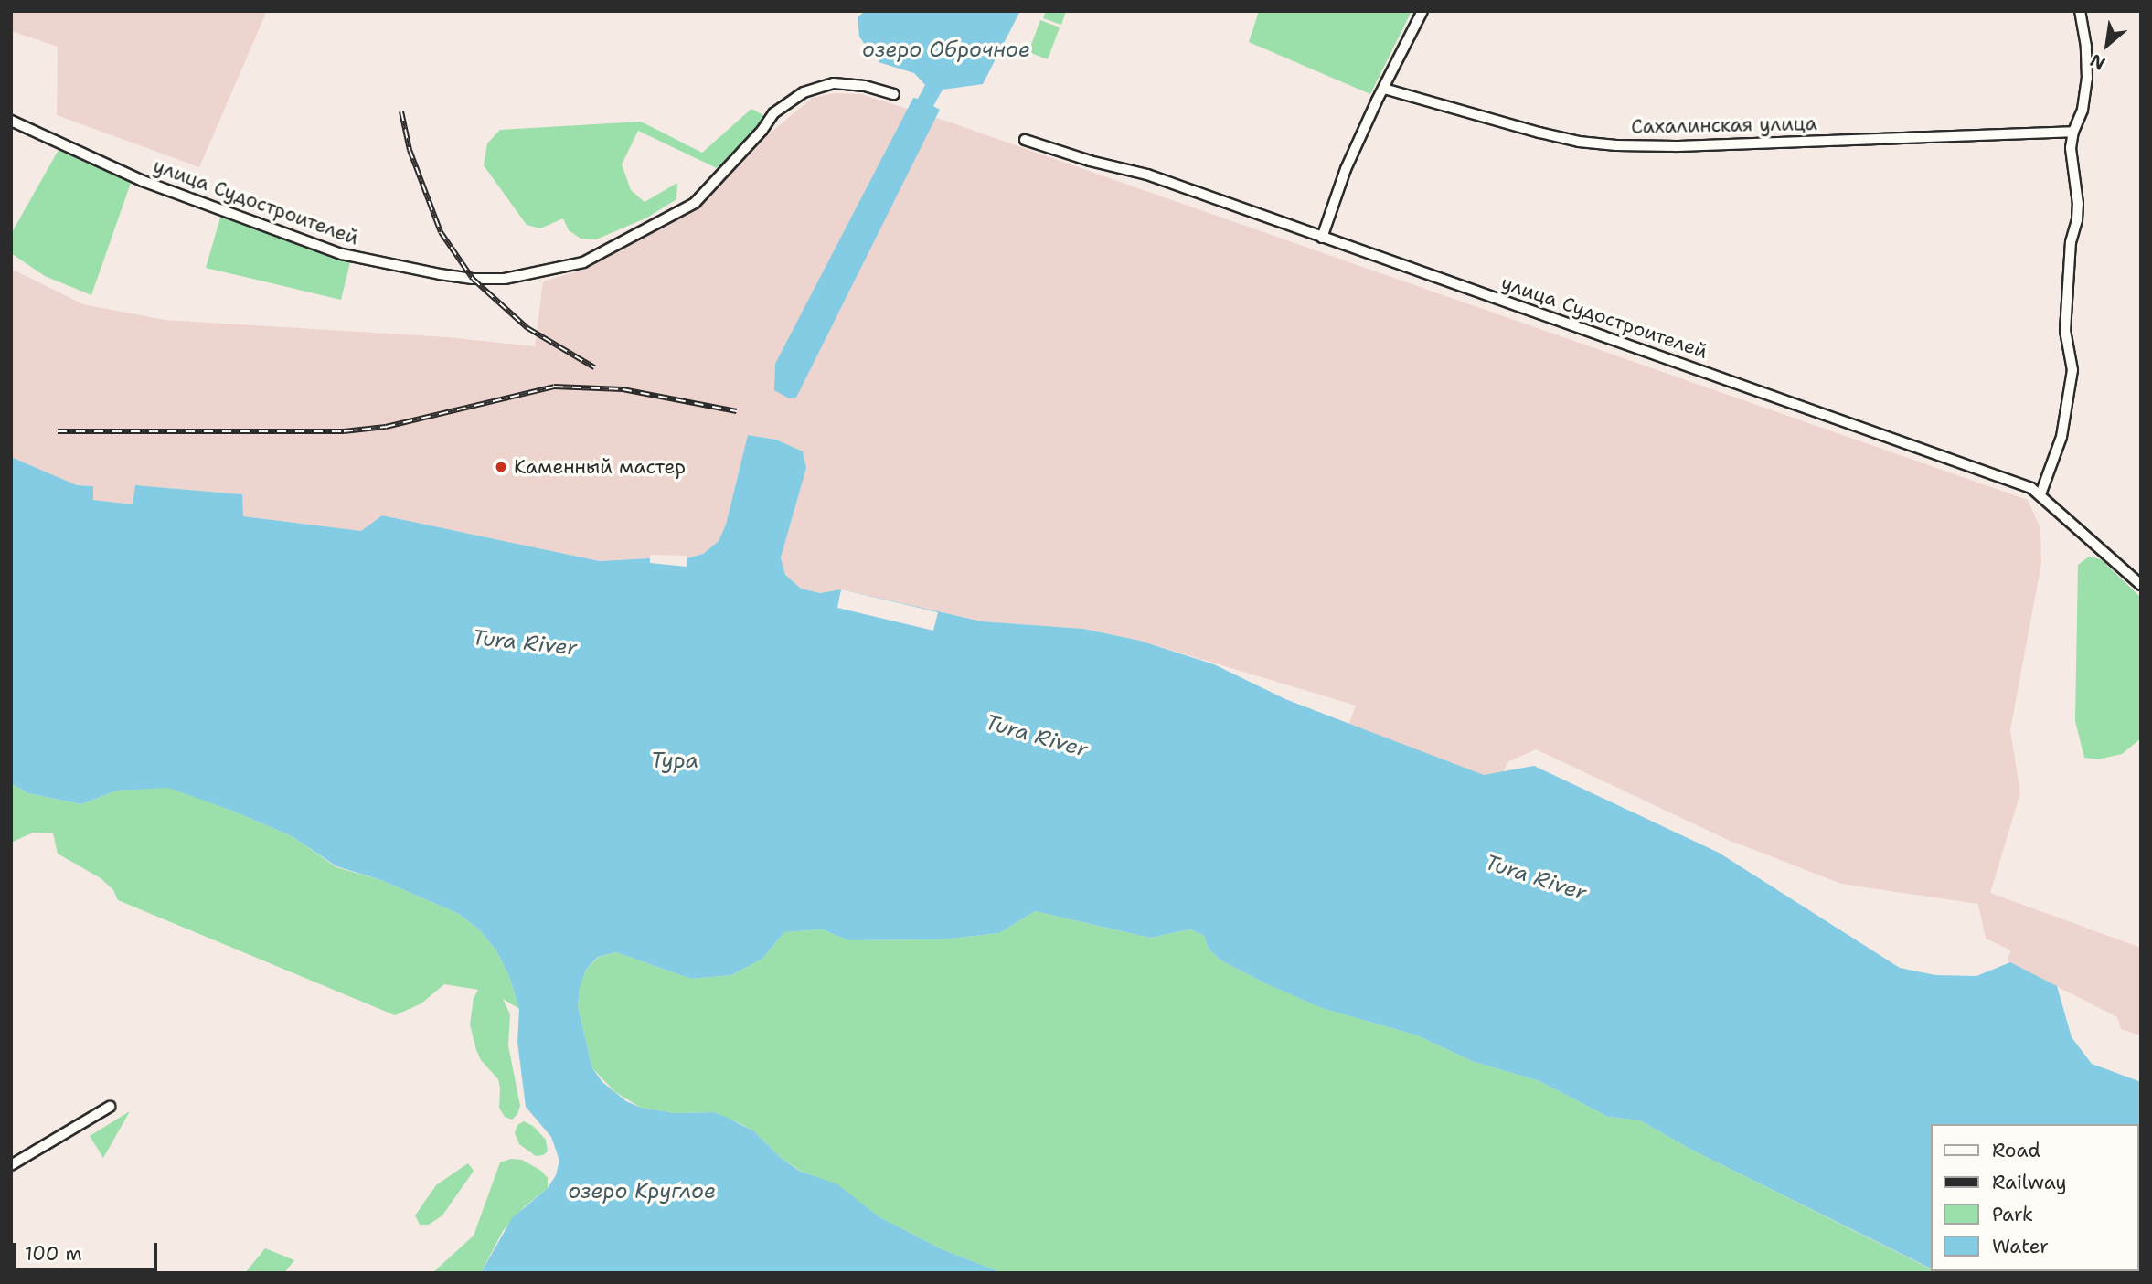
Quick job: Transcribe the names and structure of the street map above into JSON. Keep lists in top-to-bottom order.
{
  "streets": {
    "street": ["Сахалинская улица", "улица Судостроителей"]
  },
  "water": [
    "озеро Оброчное",
    "Tura River",
    "Тура",
    "озеро Круглое"
  ],
  "places": ["Каменный мастер"],
  "legend": [
    "Road",
    "Railway",
    "Park",
    "Water"
  ],
  "scale_bar": "100 m",
  "north": "bottom left"
}
